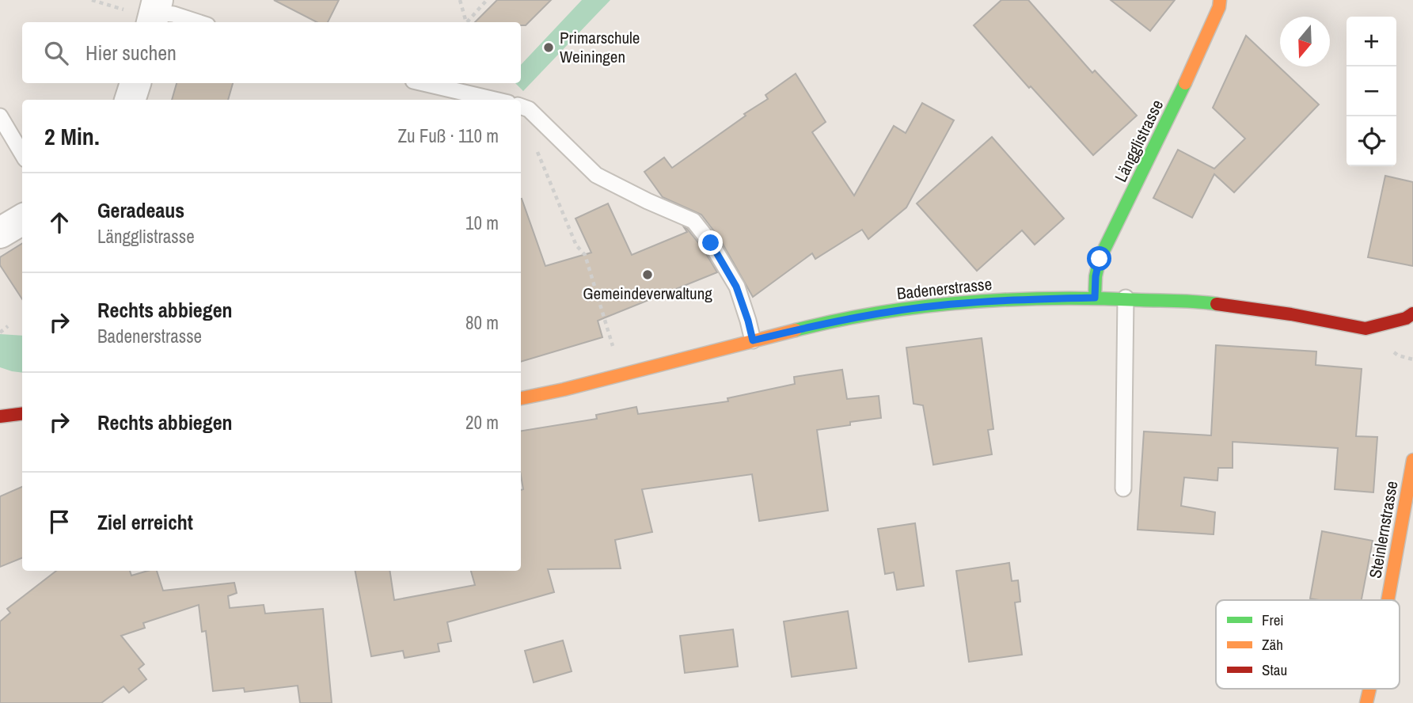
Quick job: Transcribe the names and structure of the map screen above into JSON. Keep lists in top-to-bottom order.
{
  "streets": {
    "street": ["Längglistrasse", "Badenerstrasse", "Steinlernstrasse"]
  },
  "crossings": [
    ["Längglistrasse", "Badenerstrasse"]
  ],
  "places": ["Primarschule Weiningen", "Gemeindeverwaltung"],
  "legend": ["Frei", "Zäh", "Stau"],
  "north": "bottom",
  "page": {
    "map_buttons": ["+", "−"],
    "search": "Hier suchen",
    "heading": ["2 Min.", "Zu Fuß · 110 m"],
    "list": [
      ["Geradeaus", "Längglistrasse", "10 m"],
      ["Rechts abbiegen", "Badenerstrasse", "80 m"],
      ["Rechts abbiegen", "20 m"],
      "Ziel erreicht"
    ]
  }
}
